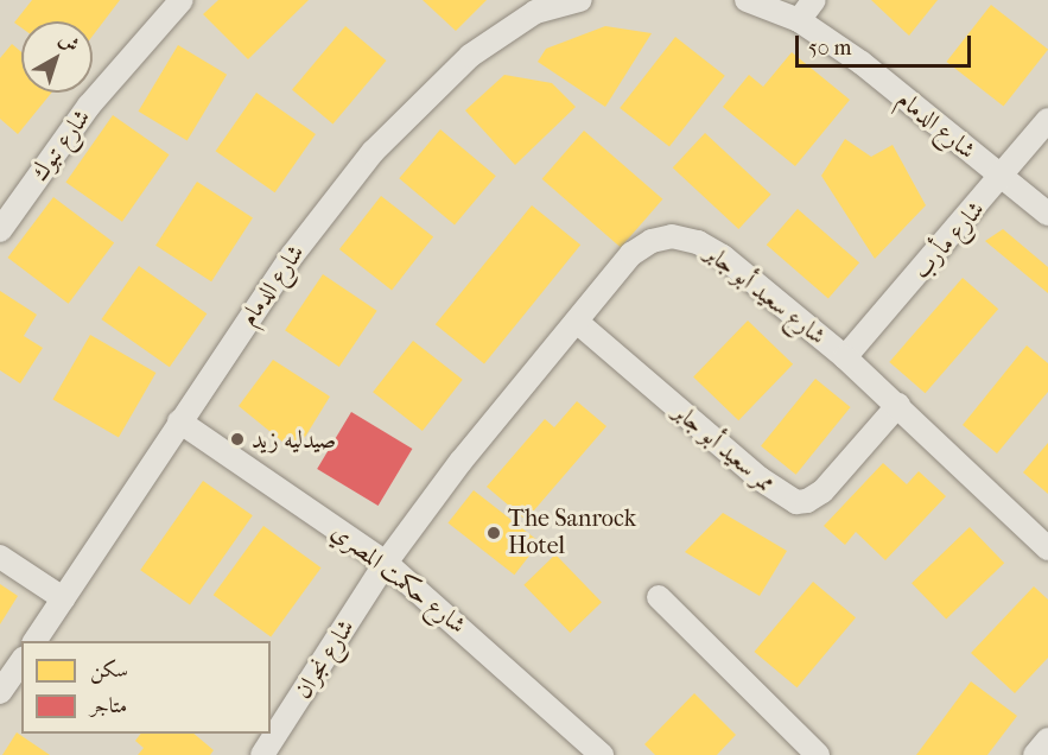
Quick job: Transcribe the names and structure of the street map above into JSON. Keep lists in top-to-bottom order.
{
  "streets": {
    "street": [
      "شارع الدمام",
      "شارع تبوك",
      "شارع مأرب",
      "شارع سعيد أبو جابر",
      "ممر سعيد أبو جابر",
      "شارع حكمت المصري",
      "شارع نجران"
    ]
  },
  "crossings": [
    ["شارع الدمام", "شارع مأرب"],
    ["شارع الدمام", "شارع حكمت المصري"],
    ["شارع مأرب", "شارع سعيد أبو جابر"],
    ["شارع سعيد أبو جابر", "ممر سعيد أبو جابر"],
    ["شارع سعيد أبو جابر", "شارع حكمت المصري"],
    ["شارع سعيد أبو جابر", "شارع نجران"],
    ["شارع حكمت المصري", "شارع نجران"]
  ],
  "places": ["صيدليه زيد", "The Sanrock Hotel"],
  "legend": ["سكن", "متاجر"],
  "scale_bar": "50 m",
  "north": "top right"
}
